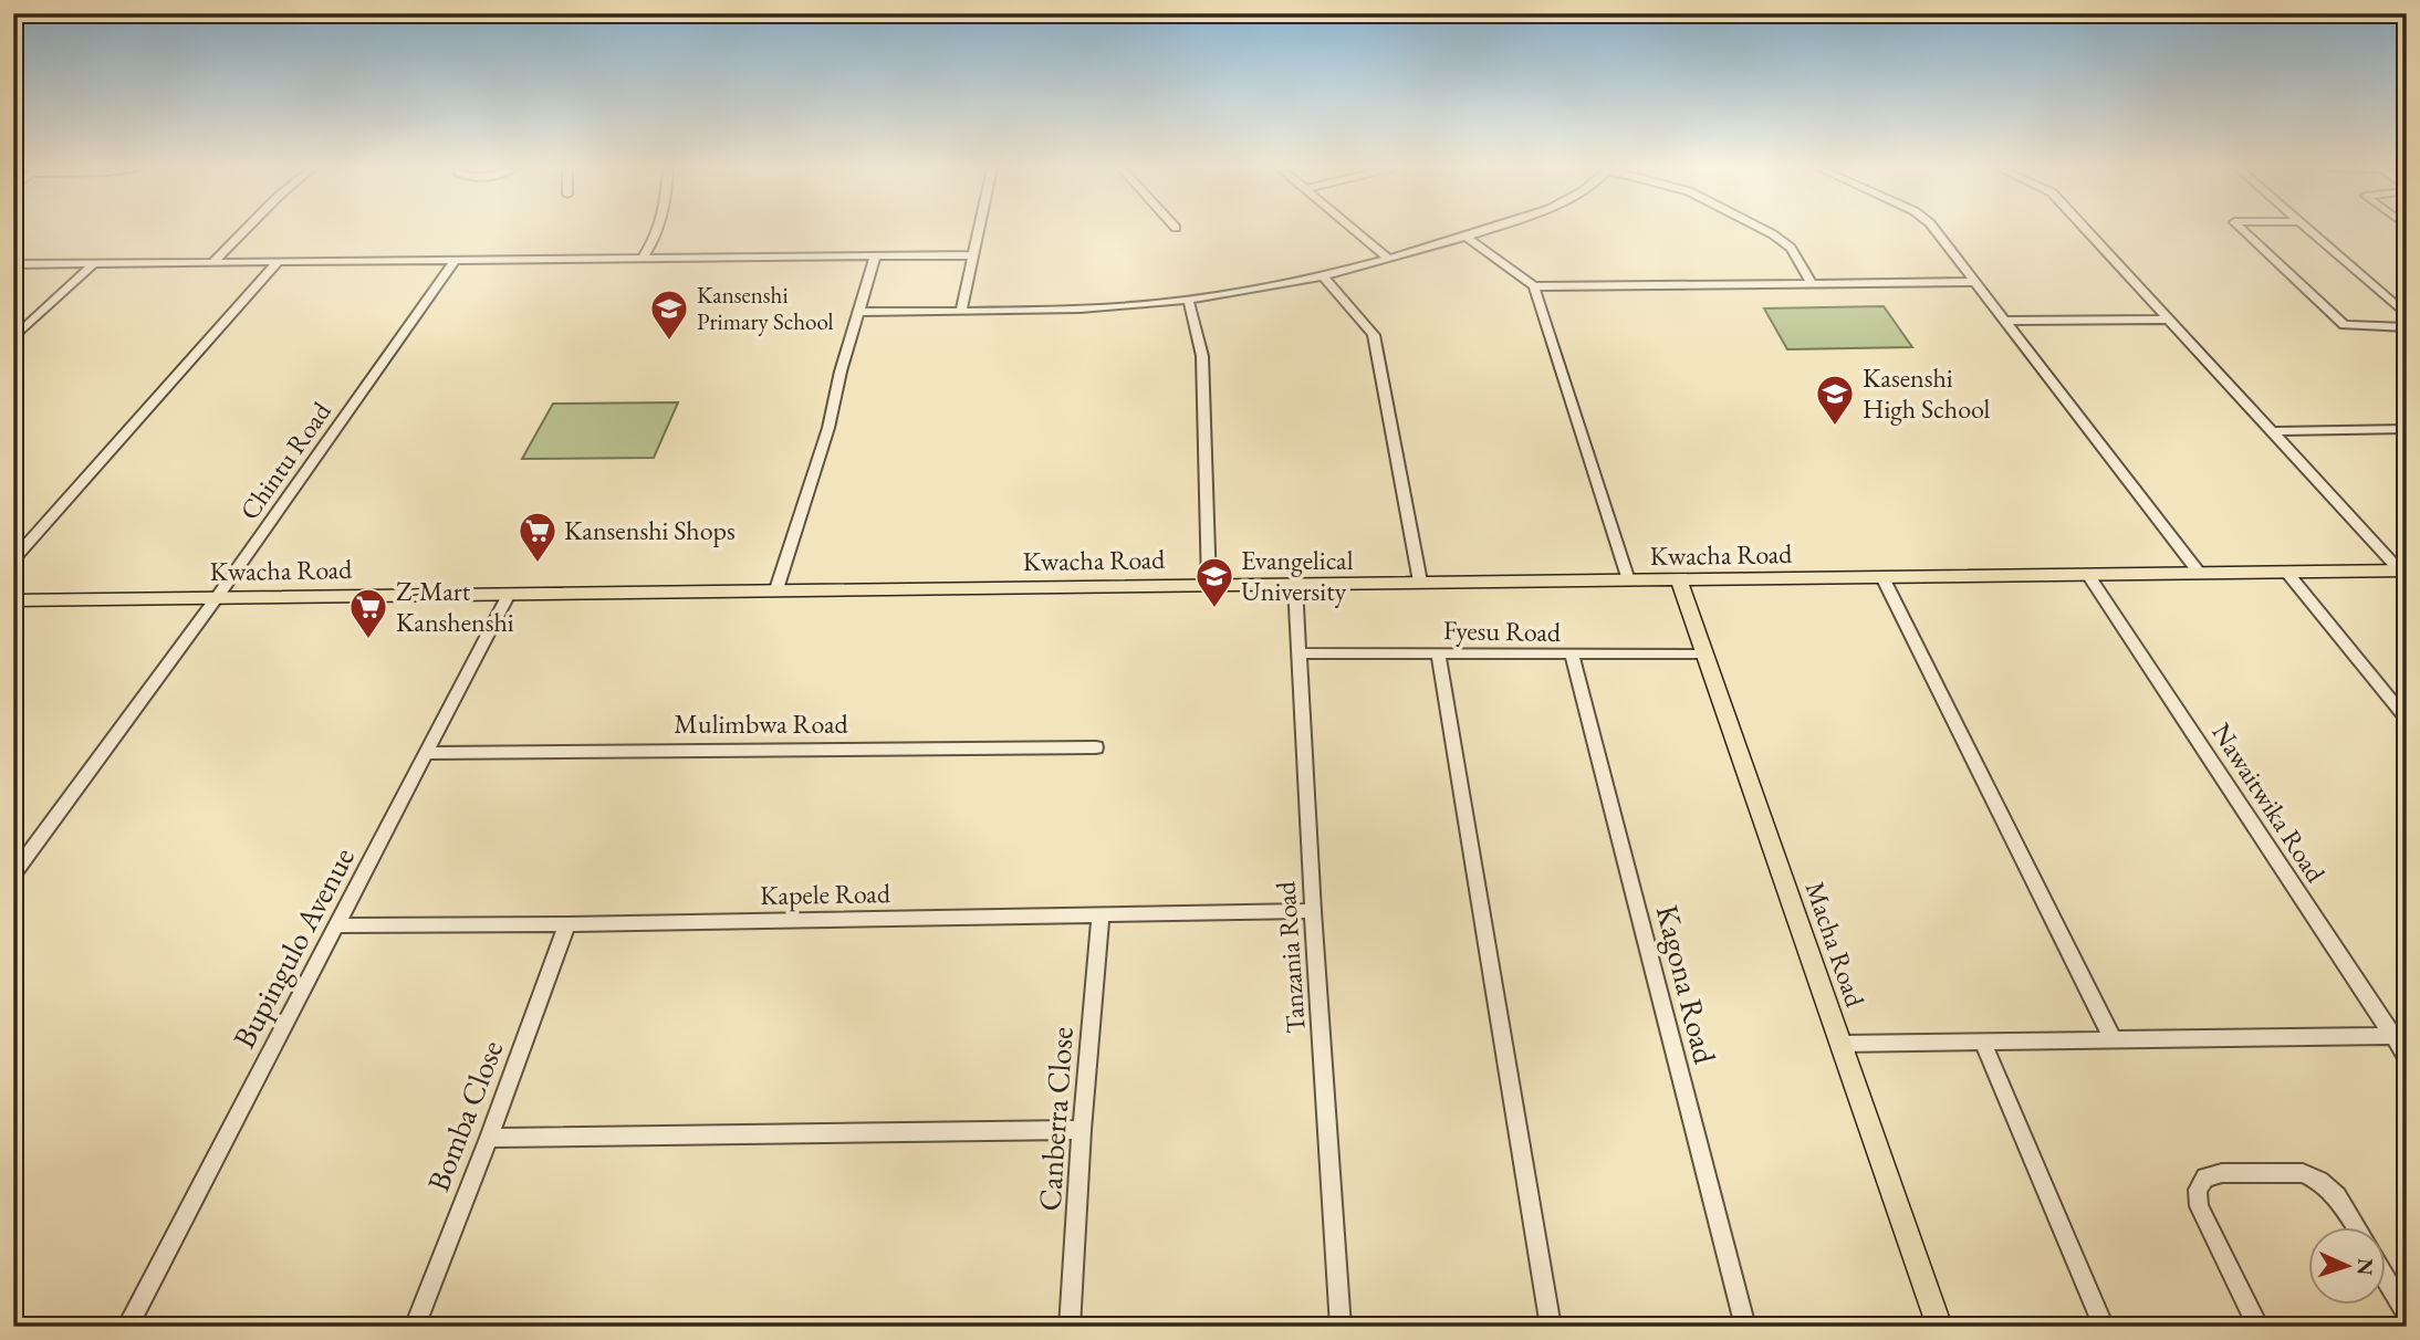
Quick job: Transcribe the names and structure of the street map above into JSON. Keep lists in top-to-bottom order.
{
  "streets": {
    "main road": ["Kwacha Road", "Macha Road"],
    "street": [
      "Chintu Road",
      "Fyesu Road",
      "Mulimbwa Road",
      "Nawaitwika Road",
      "Kapele Road",
      "Bupingulo Avenue",
      "Tanzania Road",
      "Kagona Road",
      "Bomba Close",
      "Canberra Close"
    ]
  },
  "crossings": [
    ["Chintu Road", "Kwacha Road"],
    ["Kwacha Road", "Nawaitwika Road"],
    ["Kwacha Road", "Macha Road"],
    ["Kwacha Road", "Bupingulo Avenue"],
    ["Kwacha Road", "Tanzania Road"],
    ["Fyesu Road", "Macha Road"],
    ["Fyesu Road", "Tanzania Road"],
    ["Fyesu Road", "Kagona Road"],
    ["Mulimbwa Road", "Bupingulo Avenue"],
    ["Kapele Road", "Bupingulo Avenue"],
    ["Kapele Road", "Tanzania Road"],
    ["Kapele Road", "Bomba Close"],
    ["Kapele Road", "Canberra Close"]
  ],
  "places": {
    "school or university": ["Kansenshi Primary School", "Kasenshi High School", "Evangelical University"],
    "supermarket": ["Kansenshi Shops", "Z-Mart Kanshenshi"]
  },
  "north": "right"
}
